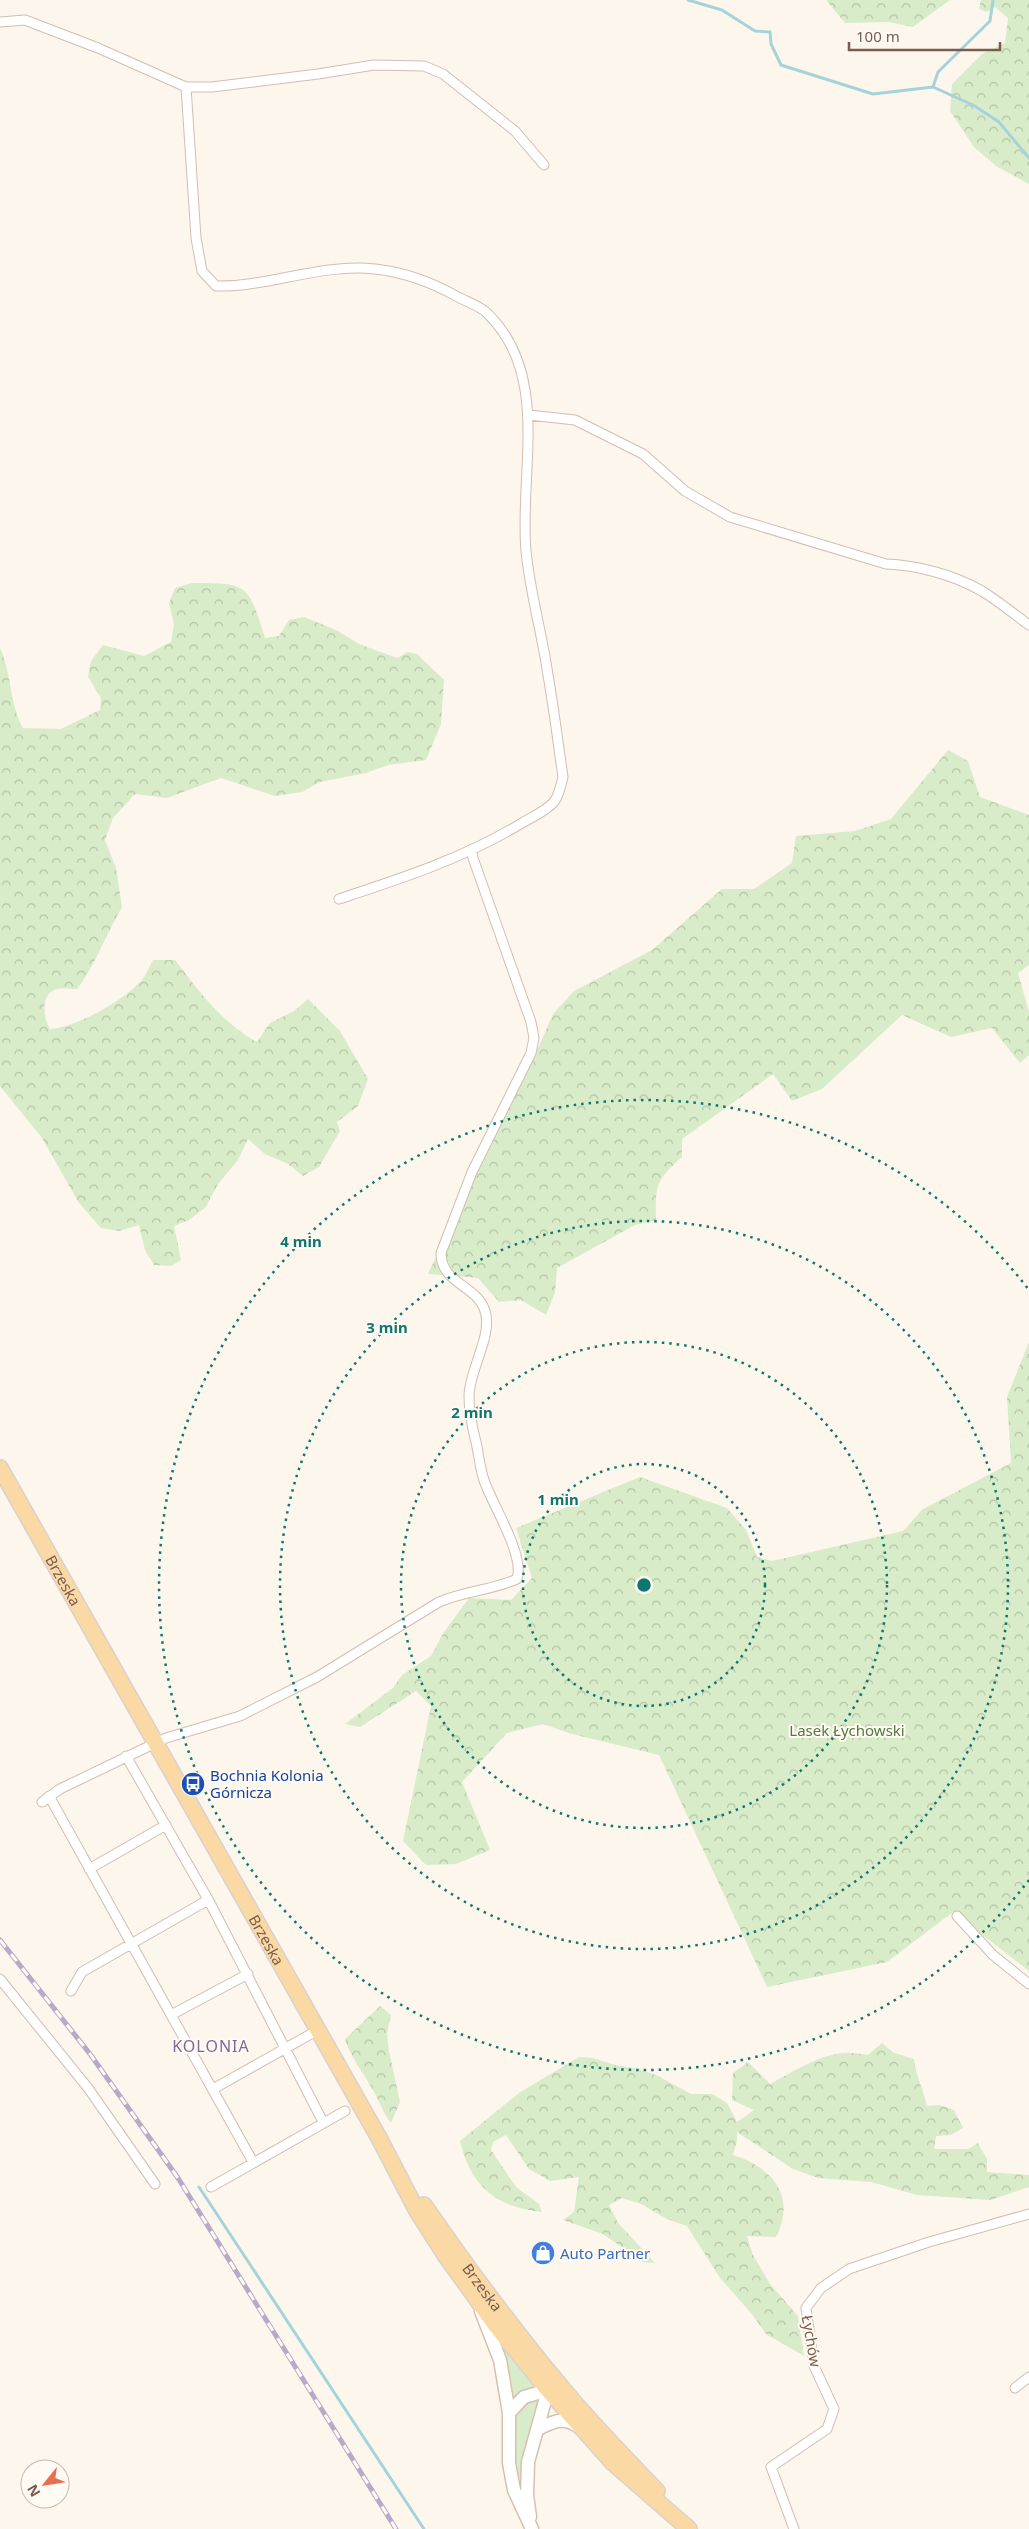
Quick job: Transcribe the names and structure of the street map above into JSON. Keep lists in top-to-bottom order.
{
  "streets": {
    "main road": ["Brzeska"],
    "street": ["Łychów"]
  },
  "districts": ["KOLONIA"],
  "parks": ["Lasek Łychowski"],
  "places": {
    "bus stop": ["Bochnia Kolonia Górnicza"],
    "shop": ["Auto Partner"]
  },
  "scale_bar": "100 m",
  "north": "bottom left",
  "rings": [
    "4 min",
    "3 min",
    "2 min",
    "1 min"
  ]
}
